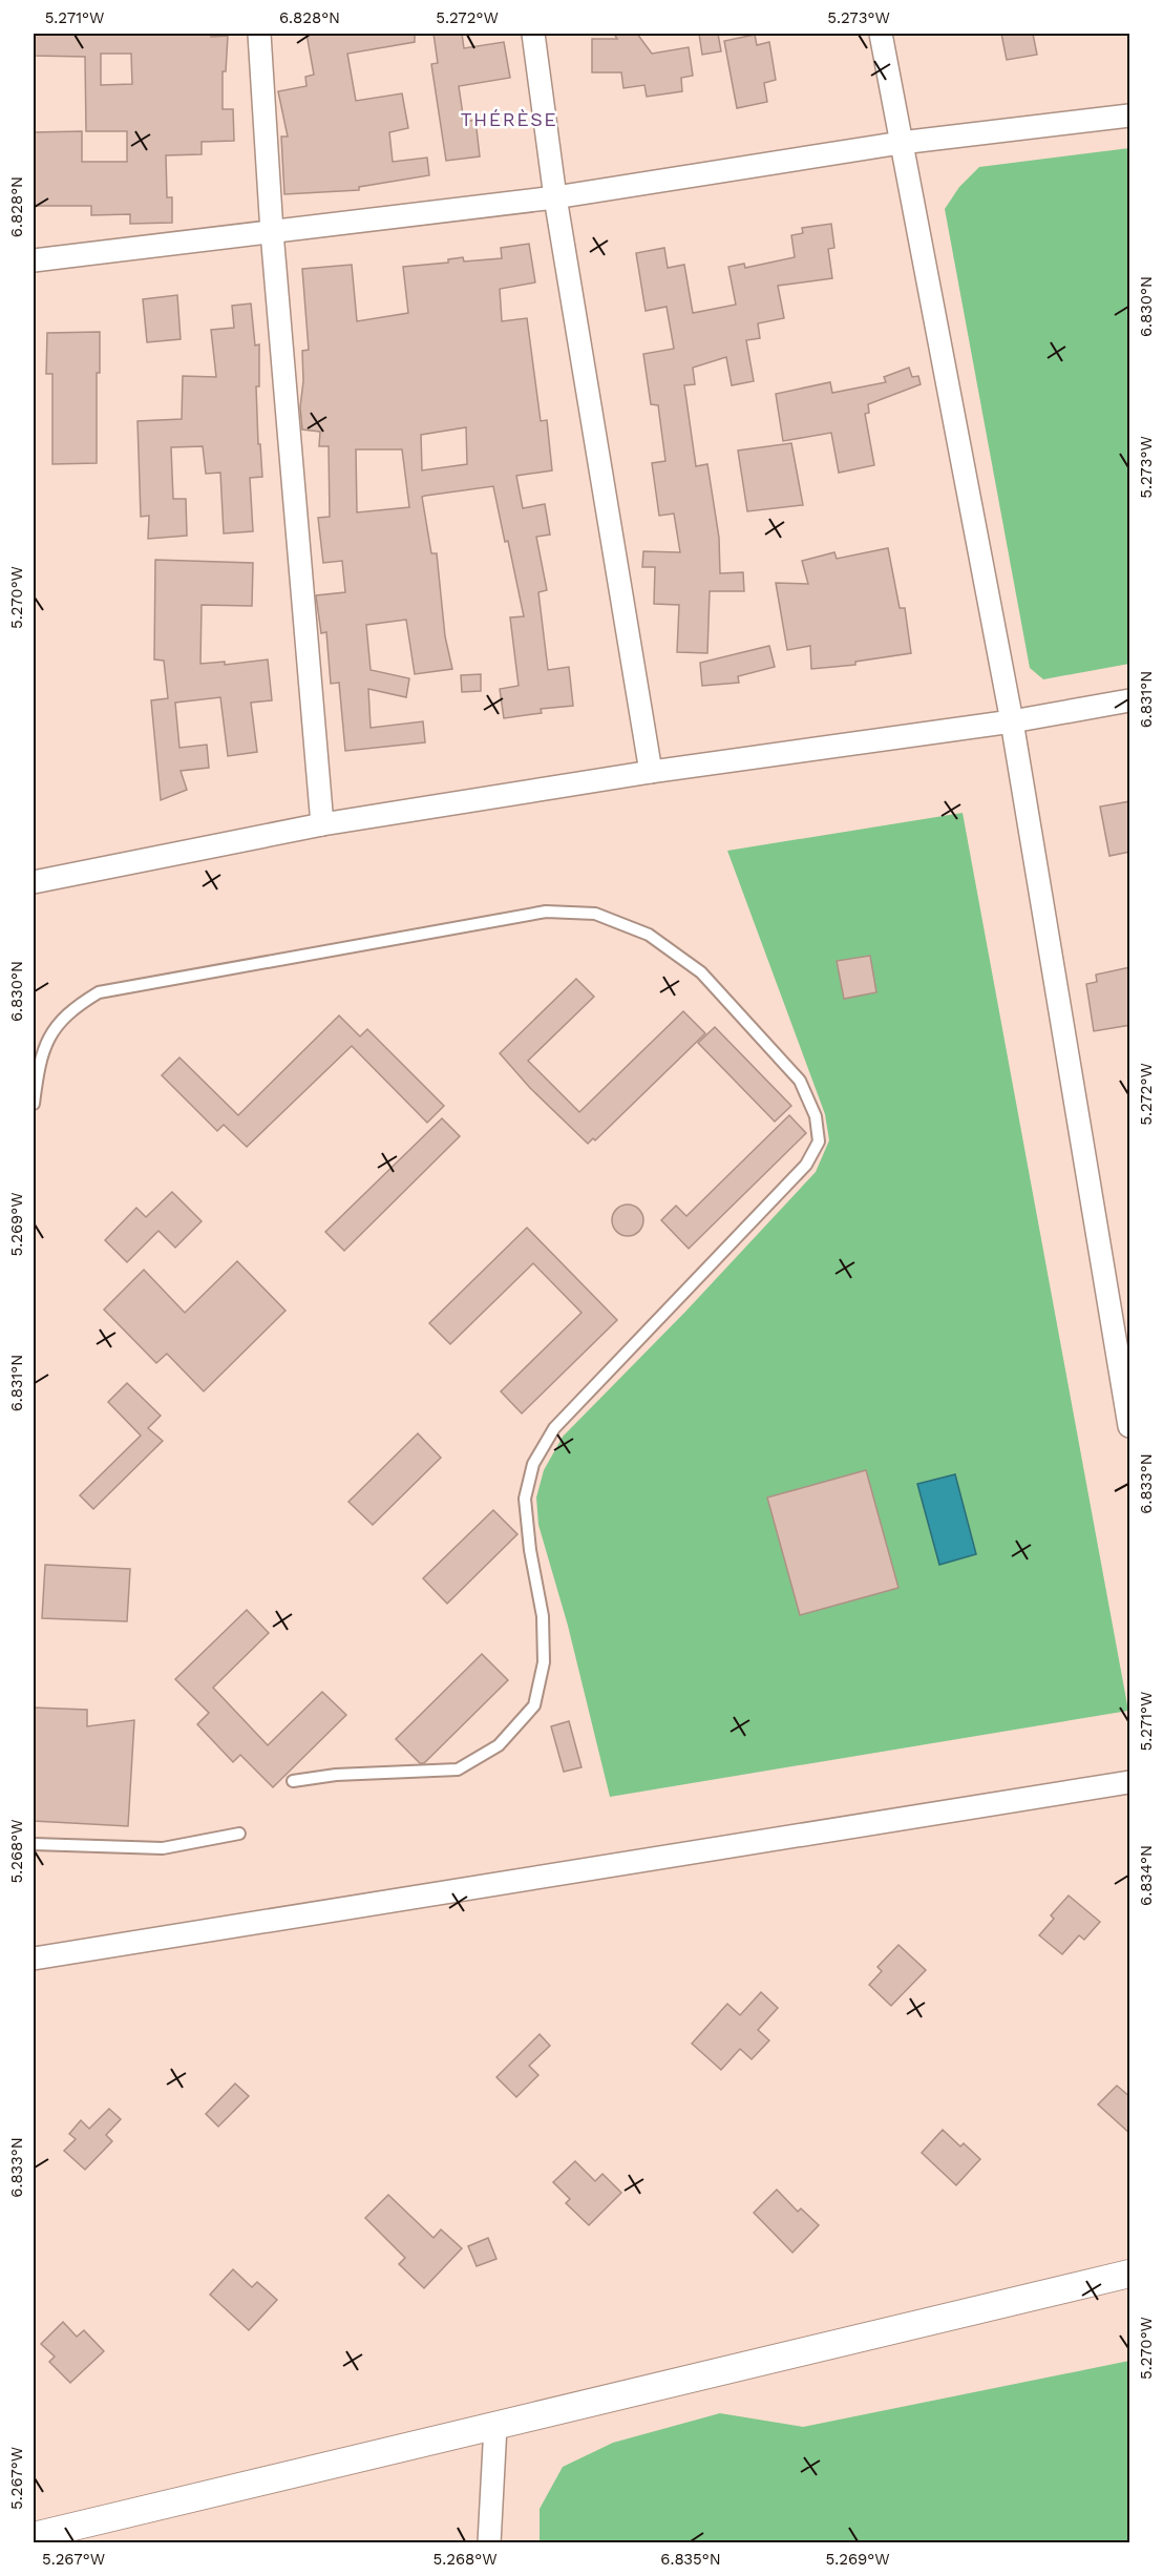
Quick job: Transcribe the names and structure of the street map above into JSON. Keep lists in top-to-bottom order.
{
  "districts": ["THÉRÈSE"],
  "coordinates": [
    "5.271°W",
    "6.828°N",
    "5.272°W",
    "5.273°W",
    "6.830°N",
    "5.270°W",
    "6.831°N",
    "5.269°W",
    "6.833°N",
    "5.268°W",
    "6.834°N",
    "5.267°W",
    "6.835°N"
  ]
}
